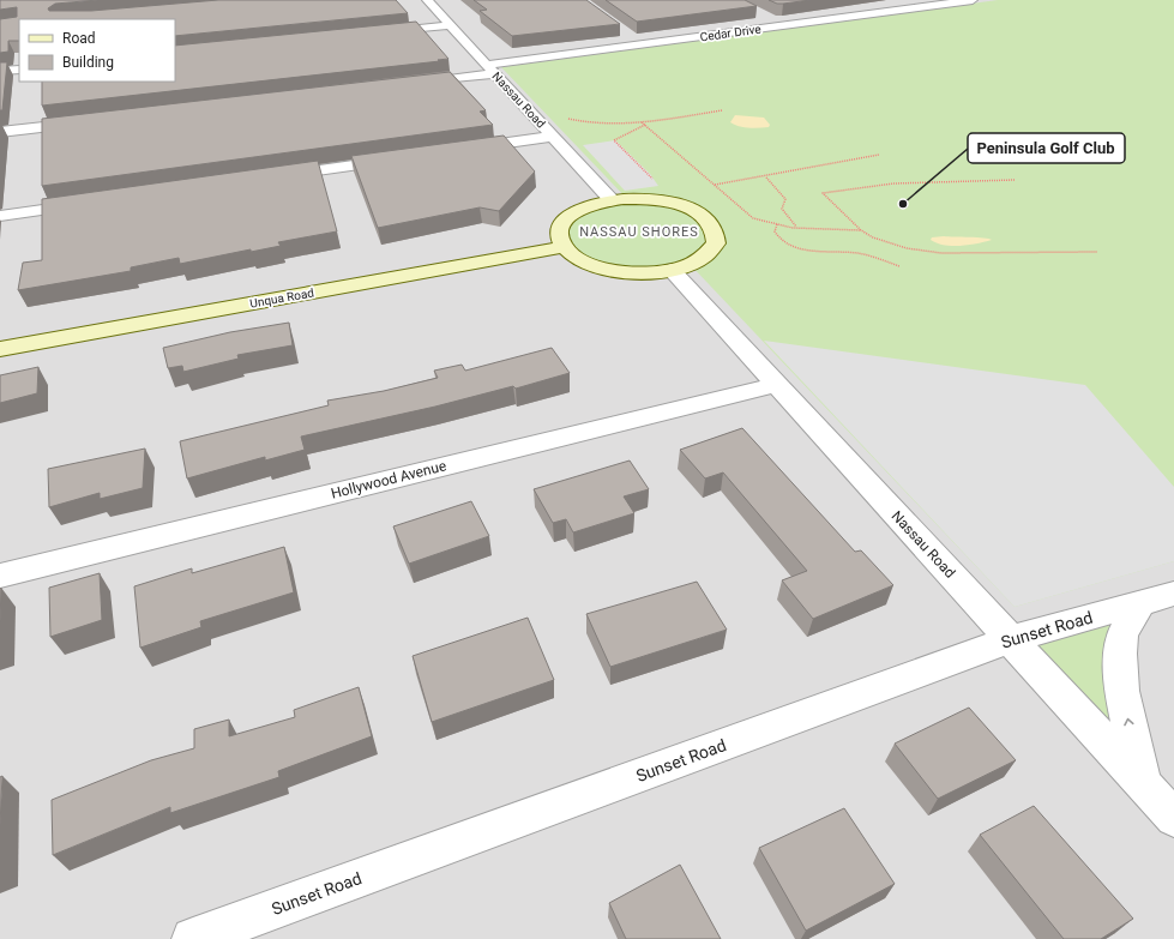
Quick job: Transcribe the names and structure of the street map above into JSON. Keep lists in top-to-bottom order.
{
  "streets": {
    "street": [
      "Cedar Drive",
      "Nassau Road",
      "Unqua Road",
      "Hollywood Avenue",
      "Sunset Road"
    ]
  },
  "crossings": [
    ["Cedar Drive", "Nassau Road"],
    ["Nassau Road", "Hollywood Avenue"],
    ["Nassau Road", "Sunset Road"]
  ],
  "districts": ["NASSAU SHORES"],
  "places": ["Peninsula Golf Club"],
  "legend": ["Road", "Building"]
}
